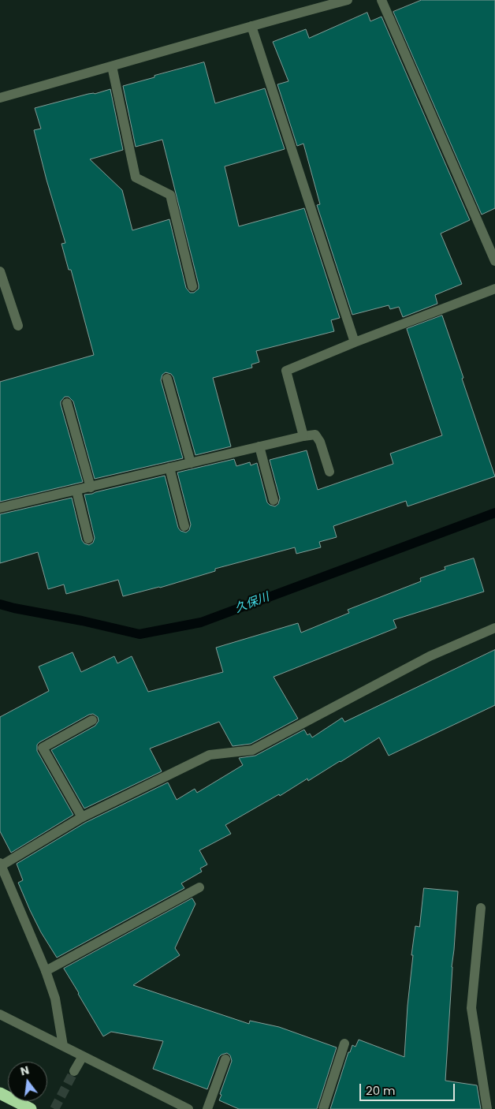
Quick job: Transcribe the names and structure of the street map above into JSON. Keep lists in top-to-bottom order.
{
  "water": ["久保川"],
  "scale_bar": "20 m",
  "north": "top"
}
